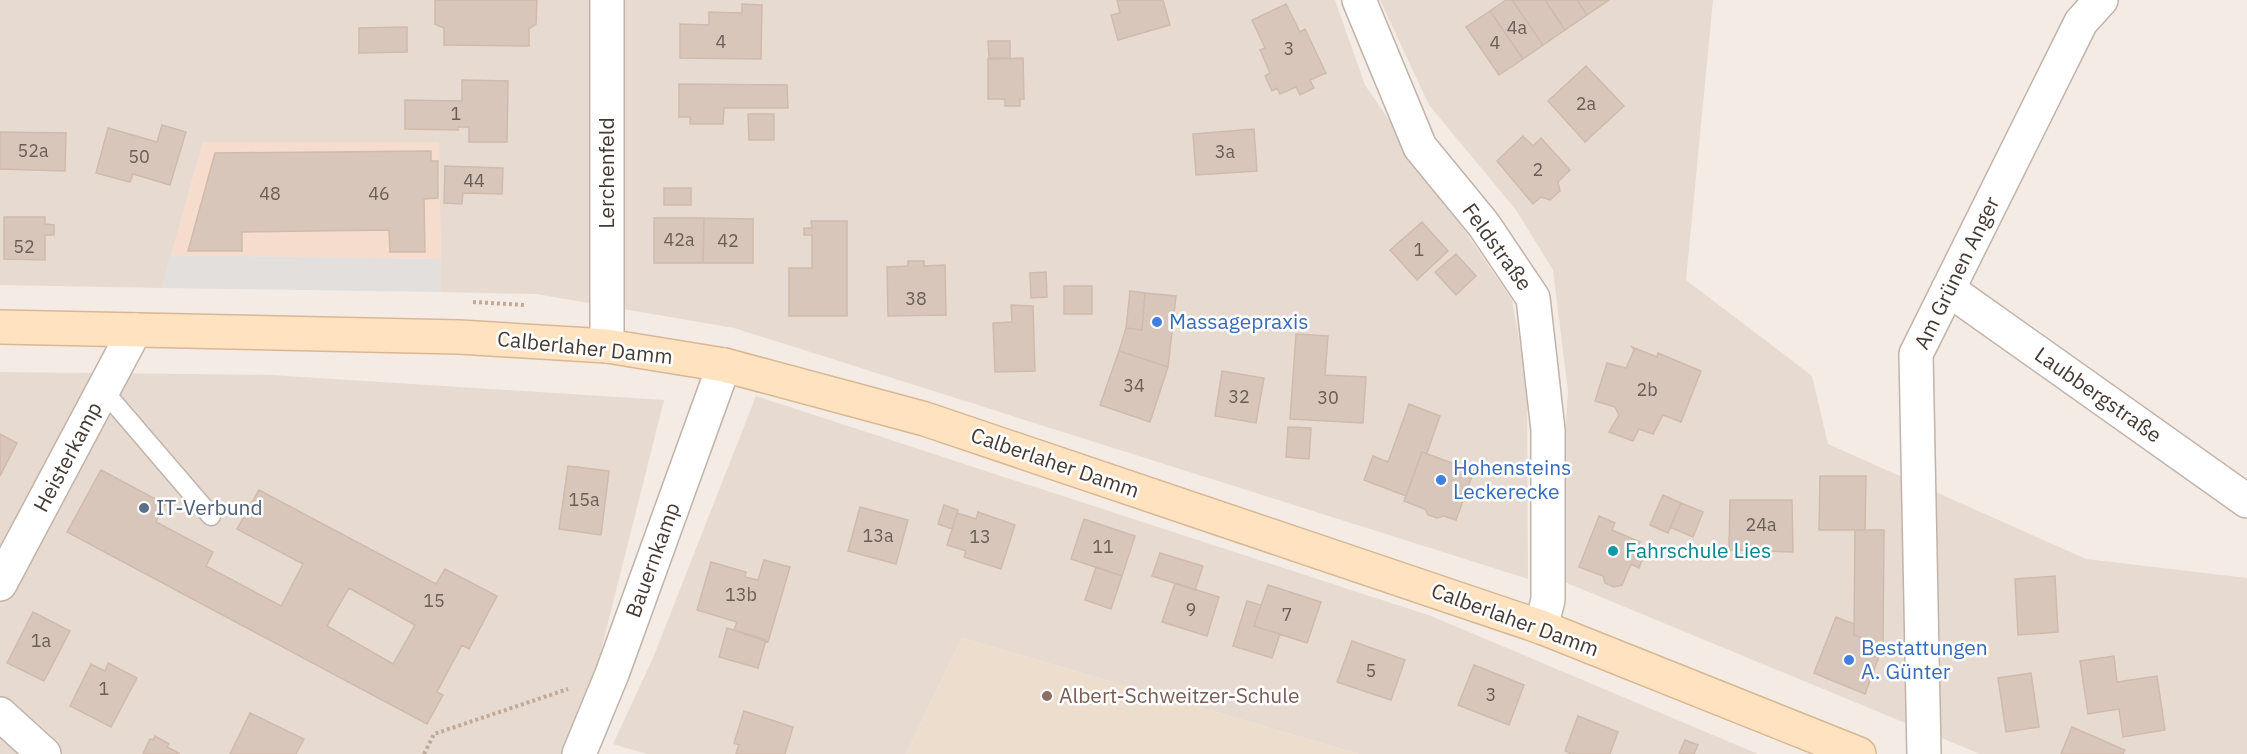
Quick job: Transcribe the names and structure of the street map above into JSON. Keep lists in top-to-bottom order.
{
  "streets": {
    "street": [
      "Lerchenfeld",
      "Feldstraße",
      "Am Grünen Anger",
      "Calberlaher Damm",
      "Laubbergstraße",
      "Heisterkamp",
      "Bauernkamp"
    ]
  },
  "crossings": [
    ["Lerchenfeld", "Calberlaher Damm"],
    ["Feldstraße", "Calberlaher Damm"],
    ["Am Grünen Anger", "Laubbergstraße"],
    ["Calberlaher Damm", "Heisterkamp"],
    ["Calberlaher Damm", "Bauernkamp"]
  ],
  "places": [
    "Massagepraxis",
    "Hohensteins Leckerecke",
    "IT-Verbund",
    "Fahrschule Lies",
    "Bestattungen A. Günter",
    "Albert-Schweitzer-Schule"
  ],
  "house_numbers": [
    "4a",
    "4",
    "4",
    "3",
    "2a",
    "1",
    "52a",
    "3a",
    "50",
    "2",
    "44",
    "48",
    "46",
    "42a",
    "42",
    "52",
    "1",
    "38",
    "34",
    "2b",
    "32",
    "30",
    "15a",
    "24a",
    "13a",
    "13",
    "11",
    "13b",
    "15",
    "9",
    "7",
    "1a",
    "5",
    "1",
    "3"
  ]
}
